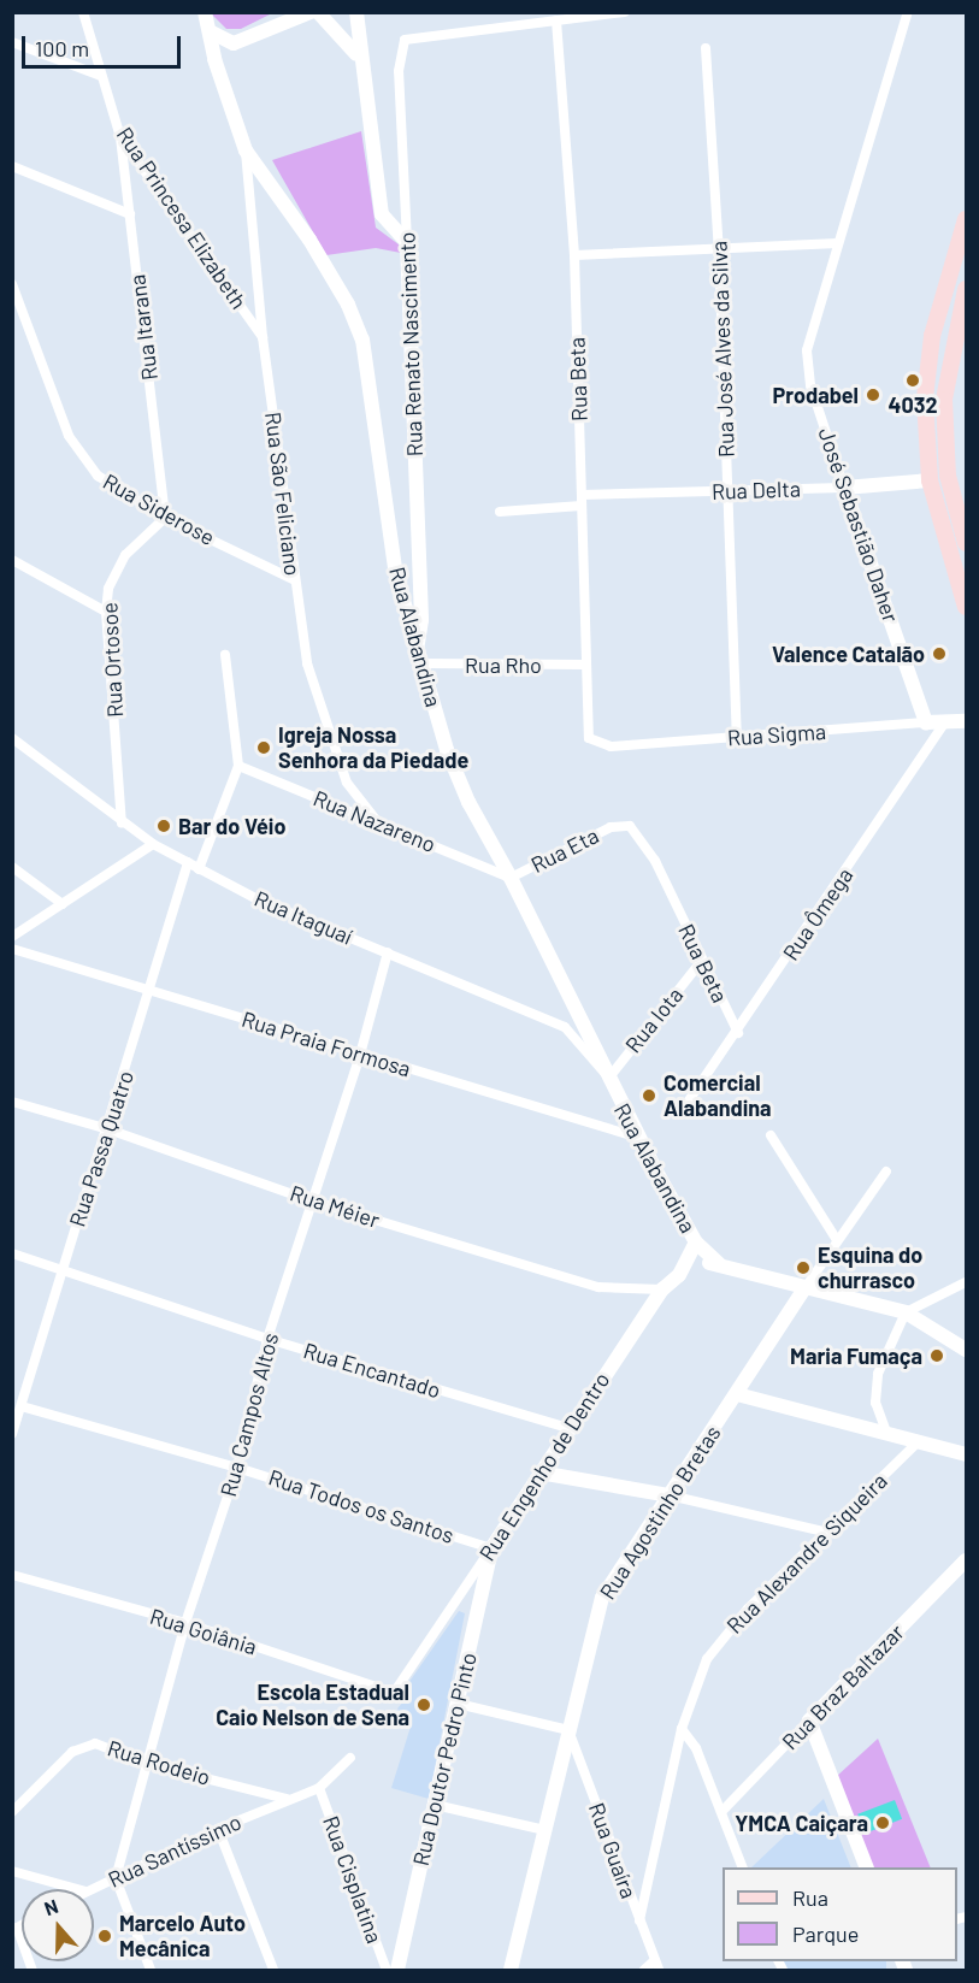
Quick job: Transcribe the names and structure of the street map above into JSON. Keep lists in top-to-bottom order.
{
  "streets": {
    "street": [
      "Rua Princesa Elizabeth",
      "Rua Itarana",
      "Rua Renato Nascimento",
      "Rua José Alves da Silva",
      "Rua Beta",
      "Rua Delta",
      "Rua São Feliciano",
      "Rua Siderose",
      "José Sebastião Daher",
      "Rua Alabandina",
      "Rua Ortosoe",
      "Rua Rho",
      "Rua Sigma",
      "Rua Nazareno",
      "Rua Eta",
      "Rua Ômega",
      "Rua Itaguaí",
      "Rua Iota",
      "Rua Praia Formosa",
      "Rua Passa Quatro",
      "Rua Méier",
      "Rua Encantado",
      "Rua Campos Altos",
      "Rua Engenho de Dentro",
      "Rua Todos os Santos",
      "Rua Agostinho Bretas",
      "Rua Alexandre Siqueira",
      "Rua Goiânia",
      "Rua Braz Baltazar",
      "Rua Doutor Pedro Pinto",
      "Rua Rodeio",
      "Rua Santíssimo",
      "Rua Guaíra",
      "Rua Cisplatina"
    ]
  },
  "crossings": [
    ["Rua Princesa Elizabeth", "Rua Itarana"],
    ["Rua Princesa Elizabeth", "Rua São Feliciano"],
    ["Rua Itarana", "Rua Siderose"],
    ["Rua Itarana", "Rua Ortosoe"],
    ["Rua Renato Nascimento", "Rua Beta"],
    ["Rua Renato Nascimento", "Rua Alabandina"],
    ["Rua Renato Nascimento", "Rua Rho"],
    ["Rua José Alves da Silva", "Rua Delta"],
    ["Rua José Alves da Silva", "Rua Sigma"],
    ["Rua Beta", "Rua Delta"],
    ["Rua Beta", "Rua Rho"],
    ["Rua Beta", "Rua Sigma"],
    ["Rua Beta", "Rua Eta"],
    ["Rua Beta", "Rua Ômega"],
    ["Rua Beta", "Rua Iota"],
    ["Rua Delta", "José Sebastião Daher"],
    ["Rua São Feliciano", "Rua Siderose"],
    ["Rua São Feliciano", "Rua Alabandina"],
    ["Rua São Feliciano", "Rua Nazareno"],
    ["Rua Siderose", "Rua Ortosoe"],
    ["José Sebastião Daher", "Rua Sigma"],
    ["Rua Alabandina", "Rua Rho"],
    ["Rua Alabandina", "Rua Nazareno"],
    ["Rua Alabandina", "Rua Eta"],
    ["Rua Alabandina", "Rua Itaguaí"],
    ["Rua Alabandina", "Rua Iota"],
    ["Rua Alabandina", "Rua Praia Formosa"],
    ["Rua Alabandina", "Rua Engenho de Dentro"],
    ["Rua Ortosoe", "Rua Itaguaí"],
    ["Rua Sigma", "Rua Ômega"],
    ["Rua Nazareno", "Rua Eta"],
    ["Rua Itaguaí", "Rua Iota"],
    ["Rua Itaguaí", "Rua Passa Quatro"],
    ["Rua Itaguaí", "Rua Campos Altos"],
    ["Rua Praia Formosa", "Rua Passa Quatro"],
    ["Rua Praia Formosa", "Rua Campos Altos"],
    ["Rua Passa Quatro", "Rua Méier"],
    ["Rua Passa Quatro", "Rua Encantado"],
    ["Rua Passa Quatro", "Rua Todos os Santos"],
    ["Rua Méier", "Rua Campos Altos"],
    ["Rua Méier", "Rua Engenho de Dentro"],
    ["Rua Encantado", "Rua Campos Altos"],
    ["Rua Encantado", "Rua Engenho de Dentro"],
    ["Rua Campos Altos", "Rua Todos os Santos"],
    ["Rua Campos Altos", "Rua Goiânia"],
    ["Rua Campos Altos", "Rua Rodeio"],
    ["Rua Campos Altos", "Rua Santíssimo"],
    ["Rua Engenho de Dentro", "Rua Todos os Santos"],
    ["Rua Engenho de Dentro", "Rua Goiânia"],
    ["Rua Engenho de Dentro", "Rua Doutor Pedro Pinto"],
    ["Rua Todos os Santos", "Rua Doutor Pedro Pinto"],
    ["Rua Agostinho Bretas", "Rua Guaíra"],
    ["Rua Alexandre Siqueira", "Rua Guaíra"],
    ["Rua Rodeio", "Rua Santíssimo"]
  ],
  "places": [
    "4032",
    "Prodabel",
    "Valence Catalão",
    "Igreja Nossa Senhora da Piedade",
    "Bar do Véio",
    "Comercial Alabandina",
    "Esquina do churrasco",
    "Maria Fumaça",
    "Escola Estadual Caio Nelson de Sena",
    "YMCA Caiçara",
    "Marcelo Auto Mecânica"
  ],
  "legend": ["Rua", "Parque"],
  "scale_bar": "100 m",
  "north": "top"
}
